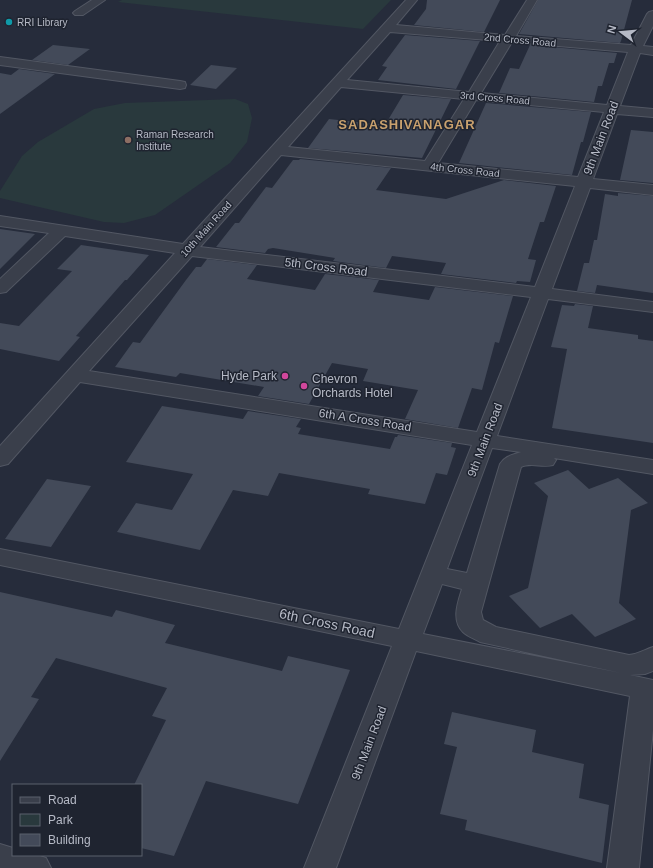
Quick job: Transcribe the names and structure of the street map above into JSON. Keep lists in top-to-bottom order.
{
  "streets": {
    "street": [
      "2nd Cross Road",
      "3rd Cross Road",
      "9th Main Road",
      "4th Cross Road",
      "10th Main Road",
      "5th Cross Road",
      "6th A Cross Road",
      "6th Cross Road"
    ]
  },
  "crossings": [
    ["2nd Cross Road", "9th Main Road"],
    ["2nd Cross Road", "10th Main Road"],
    ["3rd Cross Road", "9th Main Road"],
    ["3rd Cross Road", "10th Main Road"],
    ["9th Main Road", "4th Cross Road"],
    ["9th Main Road", "5th Cross Road"],
    ["9th Main Road", "6th A Cross Road"],
    ["9th Main Road", "6th Cross Road"],
    ["4th Cross Road", "10th Main Road"],
    ["10th Main Road", "5th Cross Road"],
    ["10th Main Road", "6th A Cross Road"]
  ],
  "districts": ["SADASHIVANAGAR"],
  "places": [
    "RRI Library",
    "Raman Research Institute",
    "Hyde Park",
    "Chevron Orchards Hotel"
  ],
  "legend": ["Road", "Park", "Building"],
  "north": "left"
}
